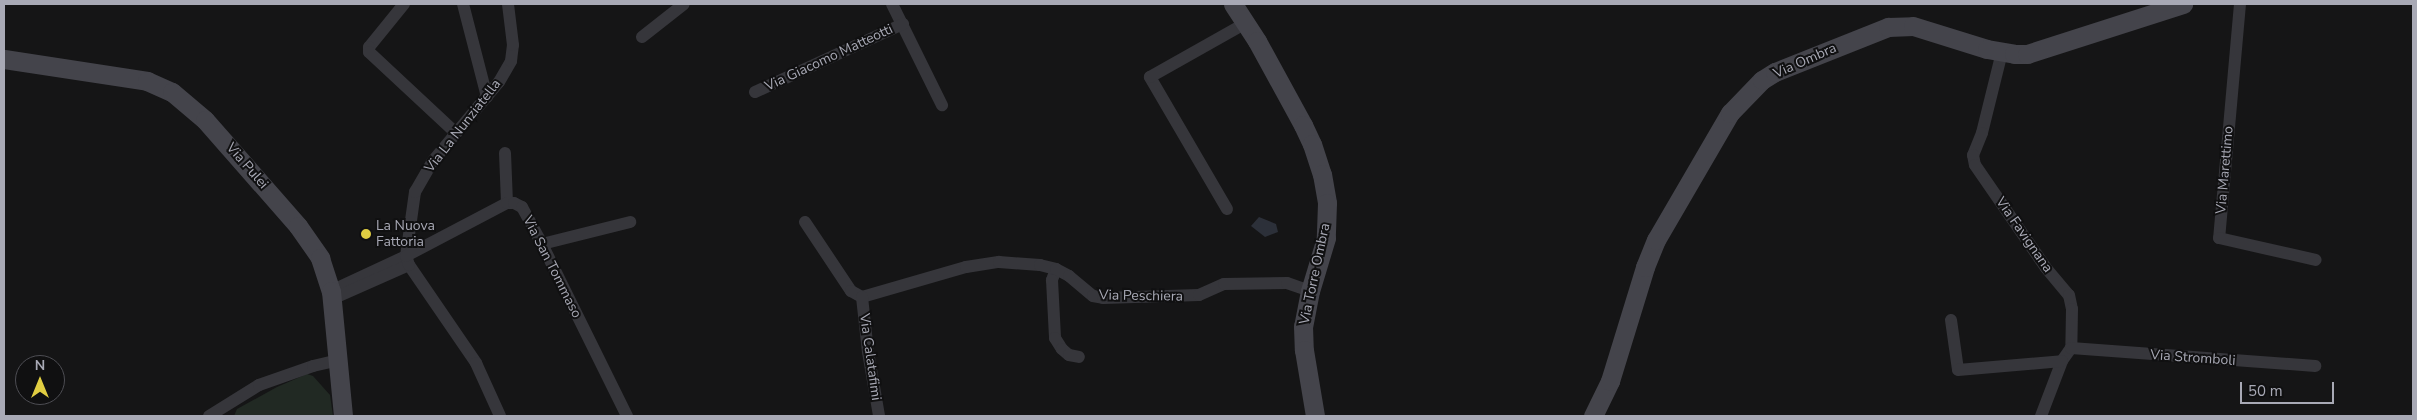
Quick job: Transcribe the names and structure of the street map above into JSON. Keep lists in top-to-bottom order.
{
  "streets": {
    "main road": ["Via Ombra", "Via Pulei", "Via Torre Ombra"],
    "street": [
      "Via Giacomo Matteotti",
      "Via La Nunziatella",
      "Via Marettimo",
      "Via Favignana",
      "Via San Tommaso",
      "Via Peschiera",
      "Via Calatafimi",
      "Via Stromboli"
    ]
  },
  "crossings": [
    ["Via Ombra", "Via Favignana"],
    ["Via Favignana", "Via Stromboli"],
    ["Via Torre Ombra", "Via Peschiera"],
    ["Via Peschiera", "Via Calatafimi"]
  ],
  "places": ["La Nuova Fattoria"],
  "scale_bar": "50 m",
  "north": "top"
}
